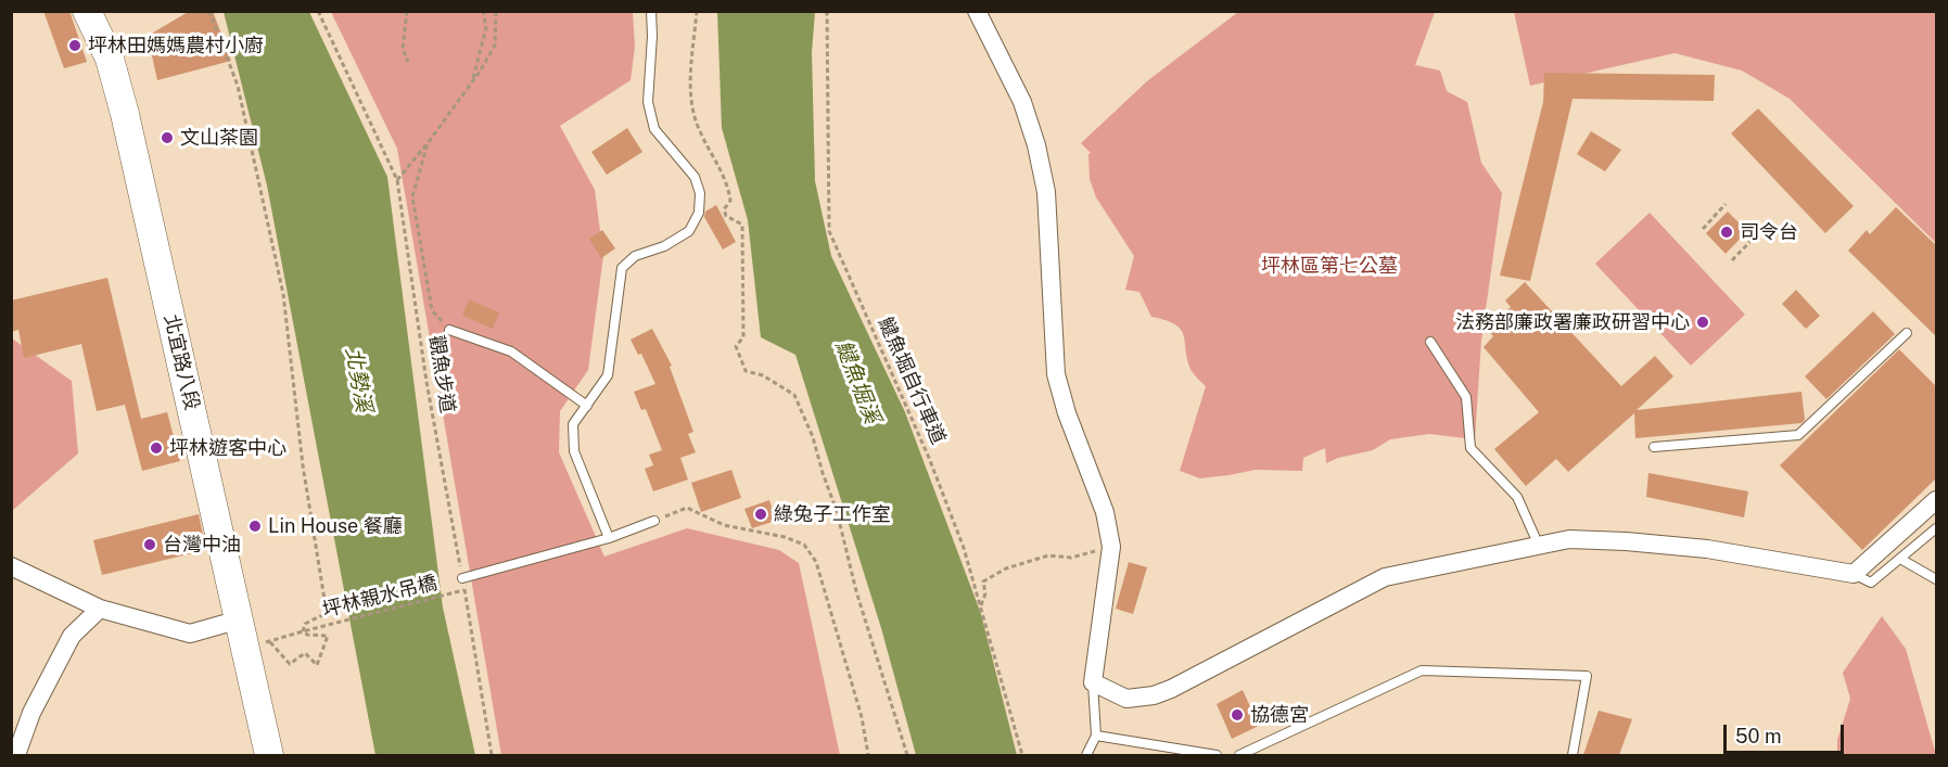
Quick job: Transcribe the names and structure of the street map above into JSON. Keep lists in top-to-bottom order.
{
  "streets": {
    "main road": ["北宜路八段"],
    "path": ["觀魚步道", "𩻸魚堀自行車道", "坪林親水吊橋"]
  },
  "crossings": [
    ["北宜路八段", "坪林親水吊橋"],
    ["觀魚步道", "坪林親水吊橋"]
  ],
  "water": ["北勢溪", "𩻸魚堀溪"],
  "parks": ["坪林區第七公墓"],
  "places": [
    "坪林田媽媽農村小廚",
    "文山茶園",
    "司令台",
    "法務部廉政署廉政研習中心",
    "坪林遊客中心",
    "綠兔子工作室",
    "Lin House 餐廳",
    "台灣中油",
    "協德宮"
  ],
  "scale_bar": "50 m"
}
